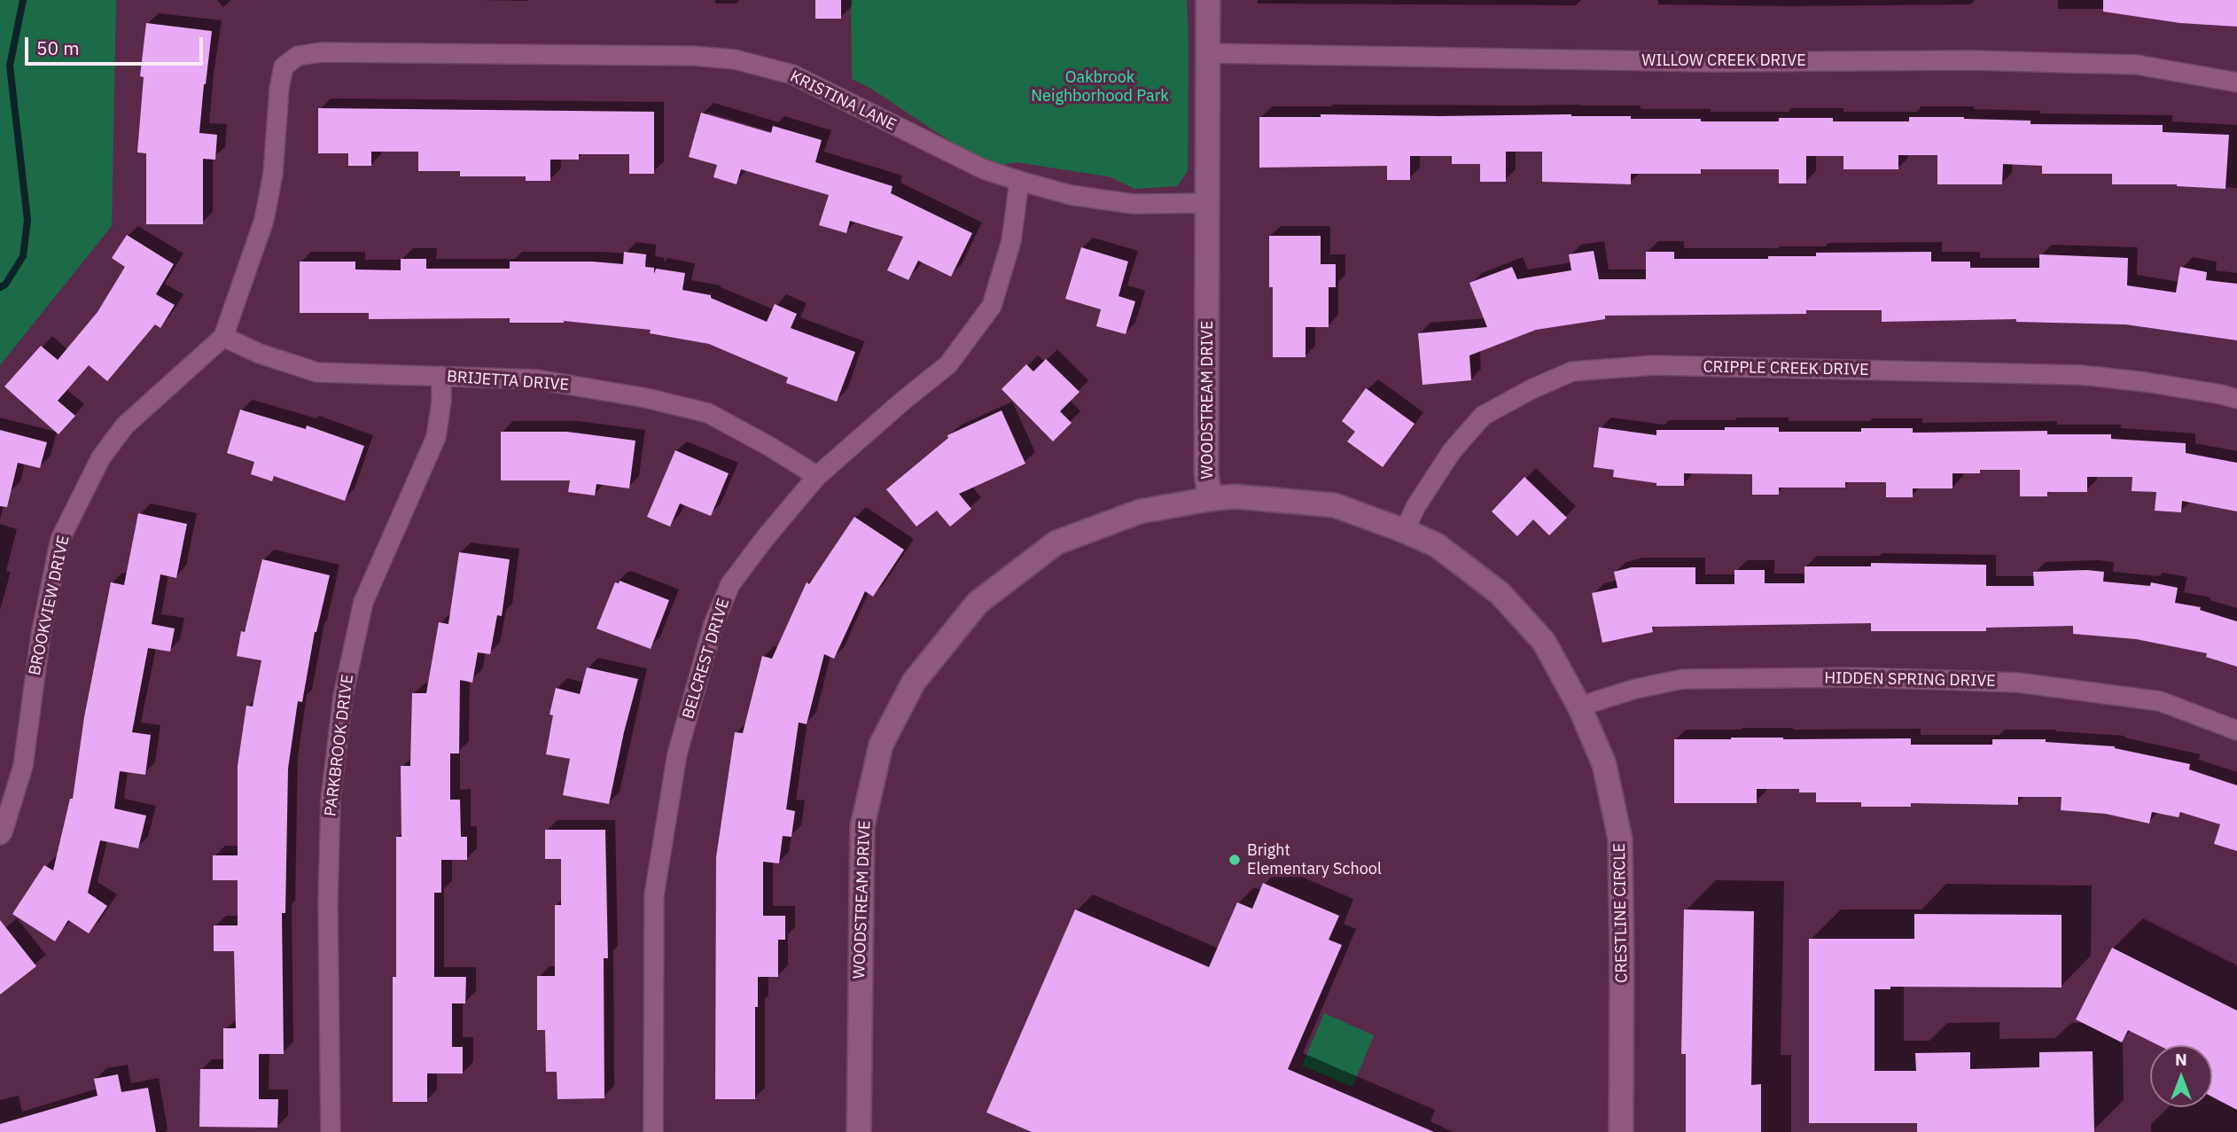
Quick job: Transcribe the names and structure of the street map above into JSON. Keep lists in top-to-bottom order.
{
  "streets": {
    "street": [
      "WILLOW CREEK DRIVE",
      "KRISTINA LANE",
      "CRIPPLE CREEK DRIVE",
      "BRIJETTA DRIVE",
      "WOODSTREAM DRIVE",
      "BROOKVIEW DRIVE",
      "BELCREST DRIVE",
      "HIDDEN SPRING DRIVE",
      "PARKBROOK DRIVE",
      "CRESTLINE CIRCLE"
    ]
  },
  "crossings": [
    ["WILLOW CREEK DRIVE", "WOODSTREAM DRIVE"],
    ["KRISTINA LANE", "WOODSTREAM DRIVE"],
    ["KRISTINA LANE", "BROOKVIEW DRIVE"],
    ["KRISTINA LANE", "BELCREST DRIVE"],
    ["CRIPPLE CREEK DRIVE", "CRESTLINE CIRCLE"],
    ["BRIJETTA DRIVE", "BROOKVIEW DRIVE"],
    ["BRIJETTA DRIVE", "BELCREST DRIVE"],
    ["BRIJETTA DRIVE", "PARKBROOK DRIVE"],
    ["WOODSTREAM DRIVE", "CRESTLINE CIRCLE"],
    ["HIDDEN SPRING DRIVE", "CRESTLINE CIRCLE"]
  ],
  "parks": ["Oakbrook Neighborhood Park"],
  "places": ["Bright Elementary School"],
  "scale_bar": "50 m",
  "north": "top"
}
